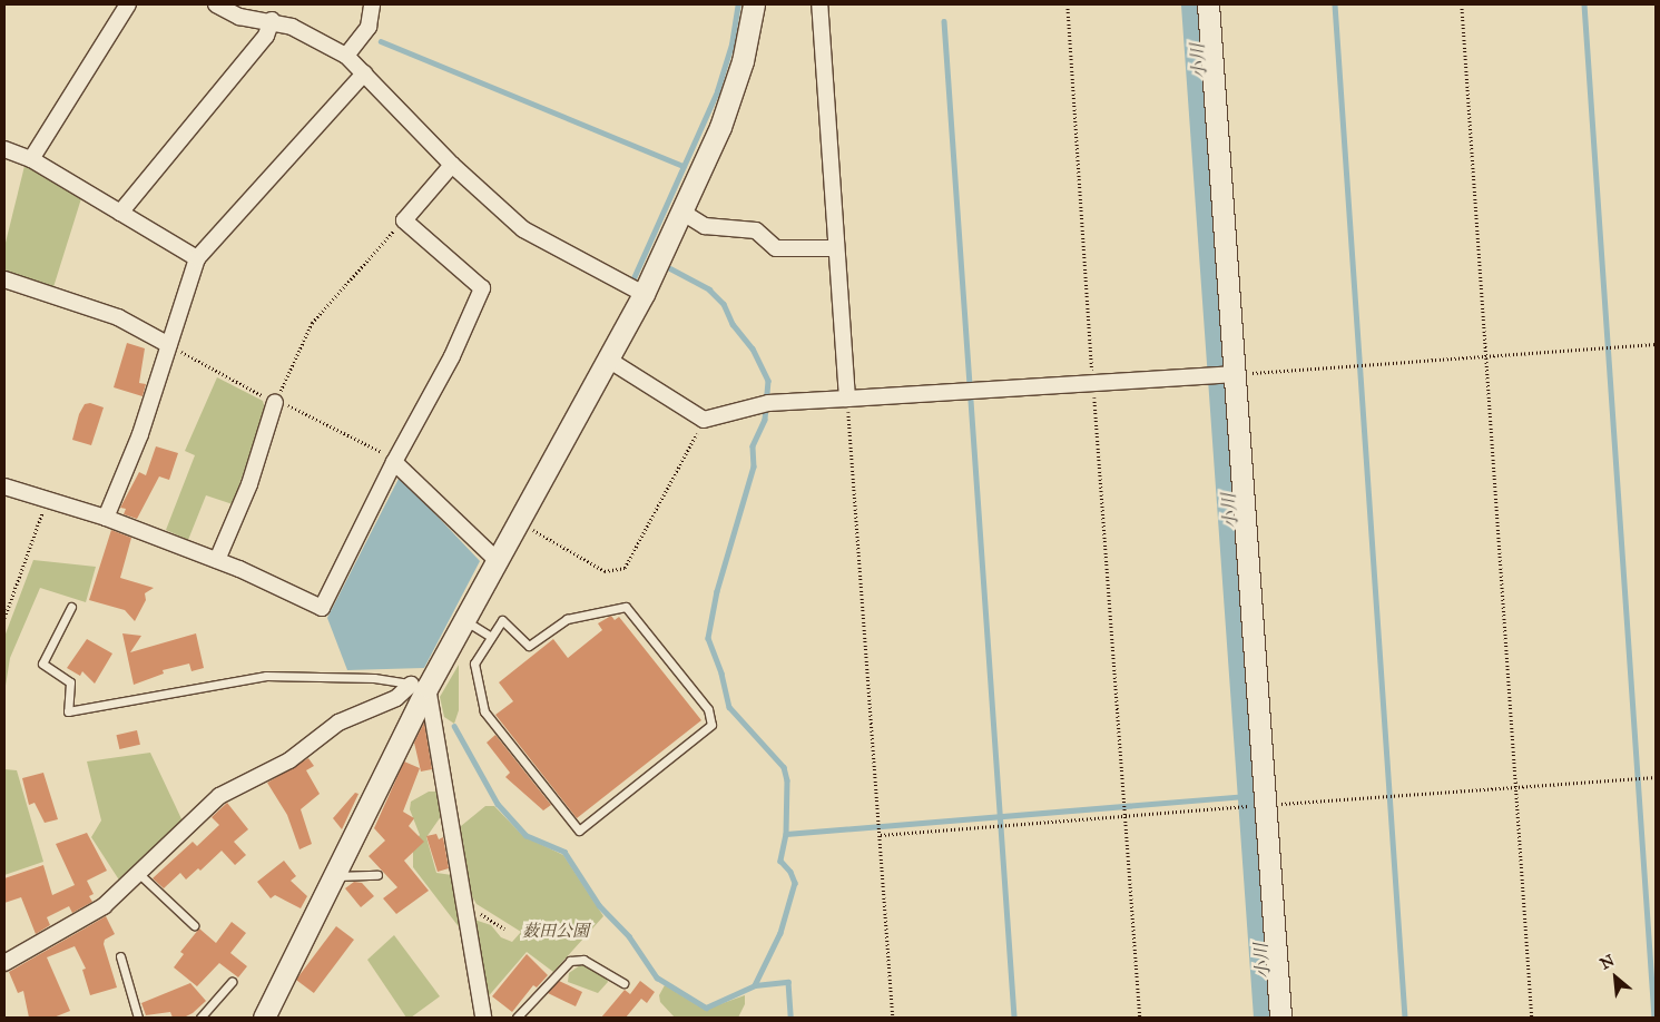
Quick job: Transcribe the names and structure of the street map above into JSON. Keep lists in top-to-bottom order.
{
  "water": ["小川"],
  "parks": ["薮田公園"],
  "north": "top left"
}
